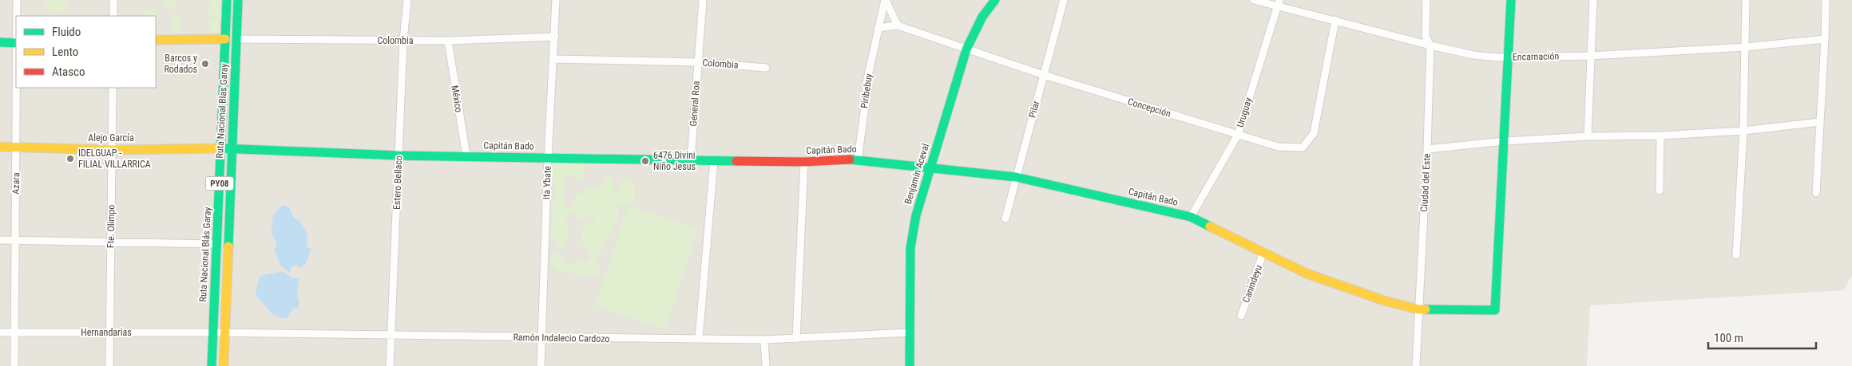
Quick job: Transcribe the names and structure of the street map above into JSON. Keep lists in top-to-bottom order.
{
  "streets": {
    "main road": [
      "Ruta Nacional Blas Garay",
      "Alejo García",
      "Capitán Bado",
      "Benjamín Aceval",
      "PY08",
      "Ruta Nacional Blás Garay"
    ],
    "street": [
      "Colombia",
      "Encarnación",
      "Piribebuy",
      "México",
      "General Roa",
      "Concepción",
      "Pilar",
      "Uruguay",
      "Estero Bellaco",
      "Ita Ybate",
      "Ciudad del Este",
      "Azara",
      "Fte. Olimpo",
      "Canindeyu",
      "Hernandarias",
      "Ramón Indalecio Cardozo"
    ]
  },
  "crossings": [
    ["Colombia", "México"],
    ["Colombia", "General Roa"],
    ["Colombia", "Ruta Nacional Blas Garay"],
    ["Colombia", "Estero Bellaco"],
    ["Colombia", "Ita Ybate"],
    ["Encarnación", "Concepción"],
    ["Encarnación", "Uruguay"],
    ["Encarnación", "Ciudad del Este"],
    ["Piribebuy", "Capitán Bado"],
    ["México", "Capitán Bado"],
    ["General Roa", "Capitán Bado"],
    ["Concepción", "Pilar"],
    ["Concepción", "Uruguay"],
    ["Concepción", "Benjamín Aceval"],
    ["Pilar", "Capitán Bado"],
    ["Ruta Nacional Blas Garay", "Capitán Bado"],
    ["Ruta Nacional Blas Garay", "Ramón Indalecio Cardozo"],
    ["Uruguay", "Capitán Bado"],
    ["Alejo García", "Capitán Bado"],
    ["Alejo García", "Azara"],
    ["Alejo García", "Fte. Olimpo"],
    ["Alejo García", "Ruta Nacional Blás Garay"],
    ["Capitán Bado", "Benjamín Aceval"],
    ["Capitán Bado", "Estero Bellaco"],
    ["Capitán Bado", "Ita Ybate"],
    ["Capitán Bado", "Ciudad del Este"],
    ["Capitán Bado", "Ruta Nacional Blás Garay"],
    ["Capitán Bado", "Canindeyu"],
    ["Benjamín Aceval", "Ramón Indalecio Cardozo"],
    ["Estero Bellaco", "Ramón Indalecio Cardozo"],
    ["Ita Ybate", "Ramón Indalecio Cardozo"],
    ["Azara", "Hernandarias"],
    ["Fte. Olimpo", "Hernandarias"],
    ["Ruta Nacional Blás Garay", "Hernandarias"],
    ["Ruta Nacional Blás Garay", "Ramón Indalecio Cardozo"],
    ["Hernandarias", "Ramón Indalecio Cardozo"]
  ],
  "places": ["Barcos y Rodados", "IDELGUAP - FILIAL VILLARRICA", "6476 Divini Niño Jesus"],
  "legend": ["Fluido", "Lento", "Atasco"],
  "scale_bar": "100 m"
}
